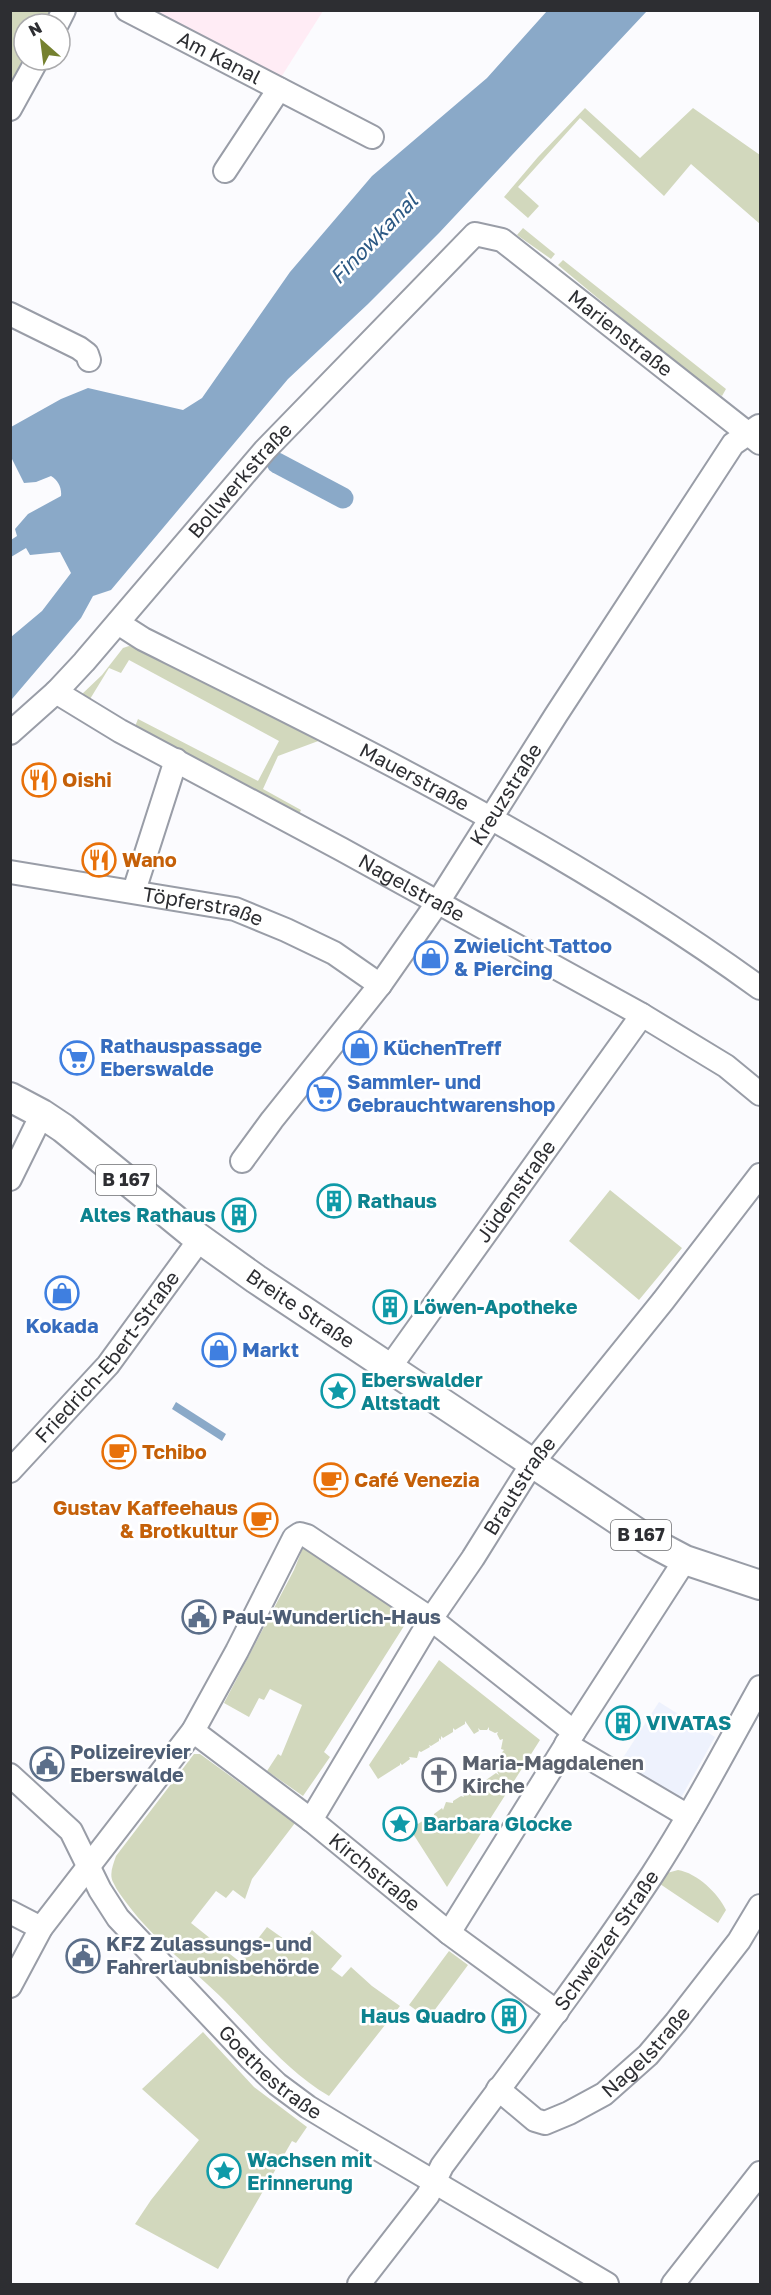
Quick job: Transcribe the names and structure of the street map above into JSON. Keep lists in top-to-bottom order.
{
  "streets": {
    "main road": ["B 167", "Breite Straße"],
    "street": [
      "Am Kanal",
      "Marienstraße",
      "Bollwerkstraße",
      "Mauerstraße",
      "Kreuzstraße",
      "Nagelstraße",
      "Töpferstraße",
      "Jüdenstraße",
      "Friedrich-Ebert-Straße",
      "Brautstraße",
      "Kirchstraße",
      "Schweizer Straße",
      "Goethestraße"
    ]
  },
  "crossings": [
    ["Marienstraße", "Bollwerkstraße"],
    ["Marienstraße", "Kreuzstraße"],
    ["Bollwerkstraße", "Mauerstraße"],
    ["Bollwerkstraße", "Nagelstraße"],
    ["Mauerstraße", "Kreuzstraße"],
    ["Kreuzstraße", "Nagelstraße"],
    ["Kreuzstraße", "Töpferstraße"],
    ["Nagelstraße", "Jüdenstraße"],
    ["Nagelstraße", "Schweizer Straße"],
    ["Jüdenstraße", "Breite Straße"],
    ["Breite Straße", "Friedrich-Ebert-Straße"],
    ["Breite Straße", "Brautstraße"],
    ["Brautstraße", "Kirchstraße"],
    ["Kirchstraße", "Schweizer Straße"],
    ["Schweizer Straße", "Goethestraße"]
  ],
  "water": ["Finowkanal"],
  "places": {
    "restaurant": ["Oishi", "Wano"],
    "shop": [
      "Zwielicht Tattoo & Piercing",
      "KüchenTreff",
      "Kokada",
      "Markt"
    ],
    "supermarket": ["Rathauspassage Eberswalde", "Sammler- und Gebrauchtwarenshop"],
    "building": [
      "Rathaus",
      "Altes Rathaus",
      "Löwen-Apotheke",
      "VIVATAS",
      "Haus Quadro"
    ],
    "place": ["Eberswalder Altstadt", "Barbara Glocke", "Wachsen mit Erinnerung"],
    "cafe": ["Tchibo", "Café Venezia", "Gustav Kaffeehaus & Brotkultur"],
    "public building": ["Paul-Wunderlich-Haus", "Polizeirevier Eberswalde", "KFZ Zulassungs- und Fahrerlaubnisbehörde"],
    "church": ["Maria-Magdalenen Kirche"]
  },
  "north": "top left"
}
